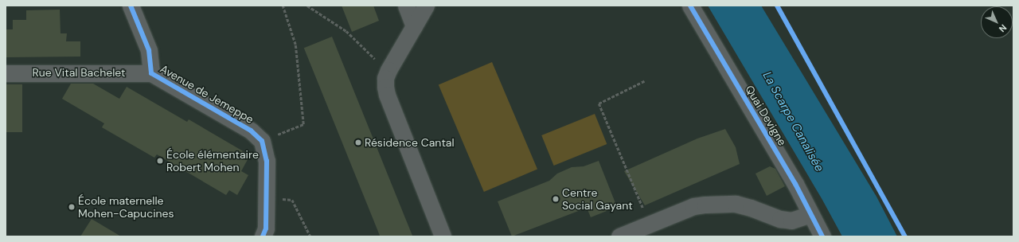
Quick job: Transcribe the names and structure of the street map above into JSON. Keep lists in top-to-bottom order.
{
  "streets": {
    "street": ["Rue Vital Bachelet", "Avenue de Jemeppe", "Quai Devigne"]
  },
  "crossings": [
    ["Rue Vital Bachelet", "Avenue de Jemeppe"]
  ],
  "water": ["La Scarpe Canalisée"],
  "places": [
    "Résidence Cantal",
    "École élémentaire Robert Mohen",
    "Centre Social Gayant",
    "École maternelle Mohen-Capucines"
  ],
  "north": "bottom right"
}
